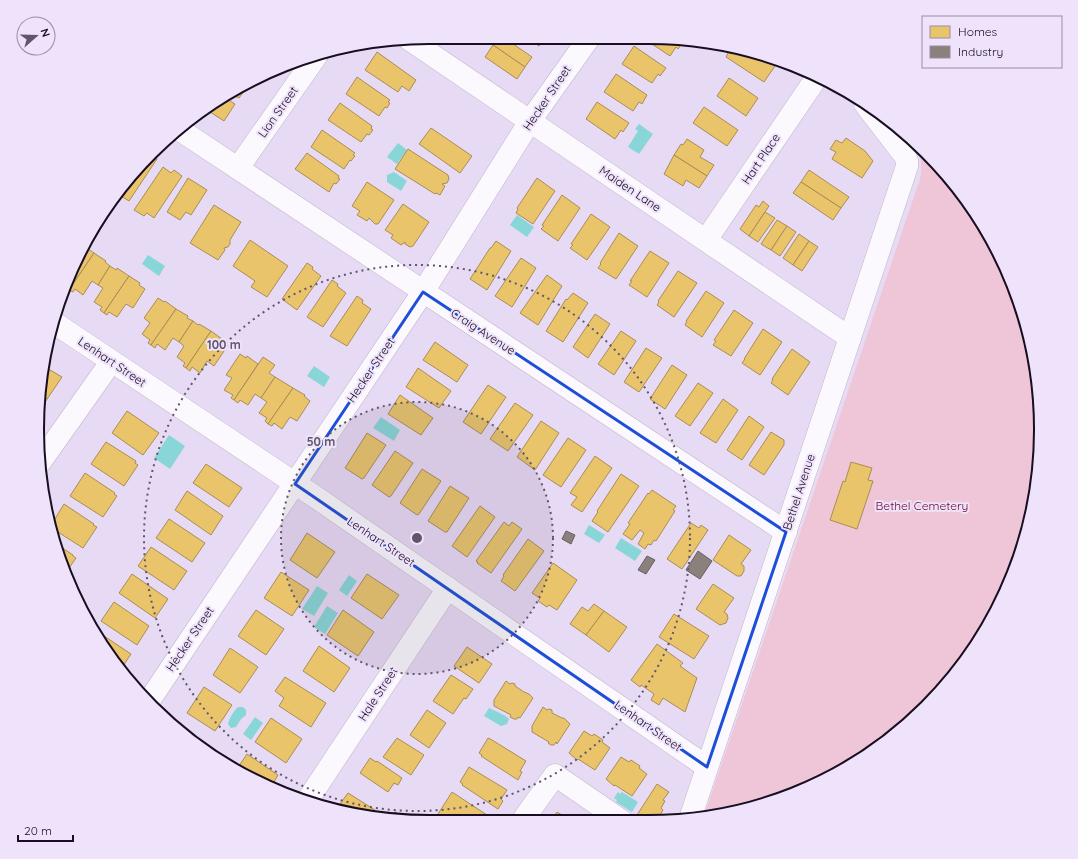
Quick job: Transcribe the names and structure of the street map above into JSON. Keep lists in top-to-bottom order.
{
  "streets": {
    "street": [
      "Hecker Street",
      "Lion Street",
      "Hart Place",
      "Maiden Lane",
      "Craig Avenue",
      "Lenhart Street",
      "Bethel Avenue",
      "Hale Street"
    ]
  },
  "crossings": [
    ["Hecker Street", "Maiden Lane"],
    ["Hecker Street", "Craig Avenue"],
    ["Hecker Street", "Lenhart Street"],
    ["Lion Street", "Craig Avenue"],
    ["Hart Place", "Maiden Lane"],
    ["Maiden Lane", "Bethel Avenue"],
    ["Craig Avenue", "Bethel Avenue"],
    ["Lenhart Street", "Bethel Avenue"],
    ["Lenhart Street", "Hale Street"]
  ],
  "parks": ["Bethel Cemetery"],
  "legend": ["Homes", "Industry"],
  "scale_bar": "20 m",
  "north": "right",
  "rings": ["100 m", "50 m"]
}
